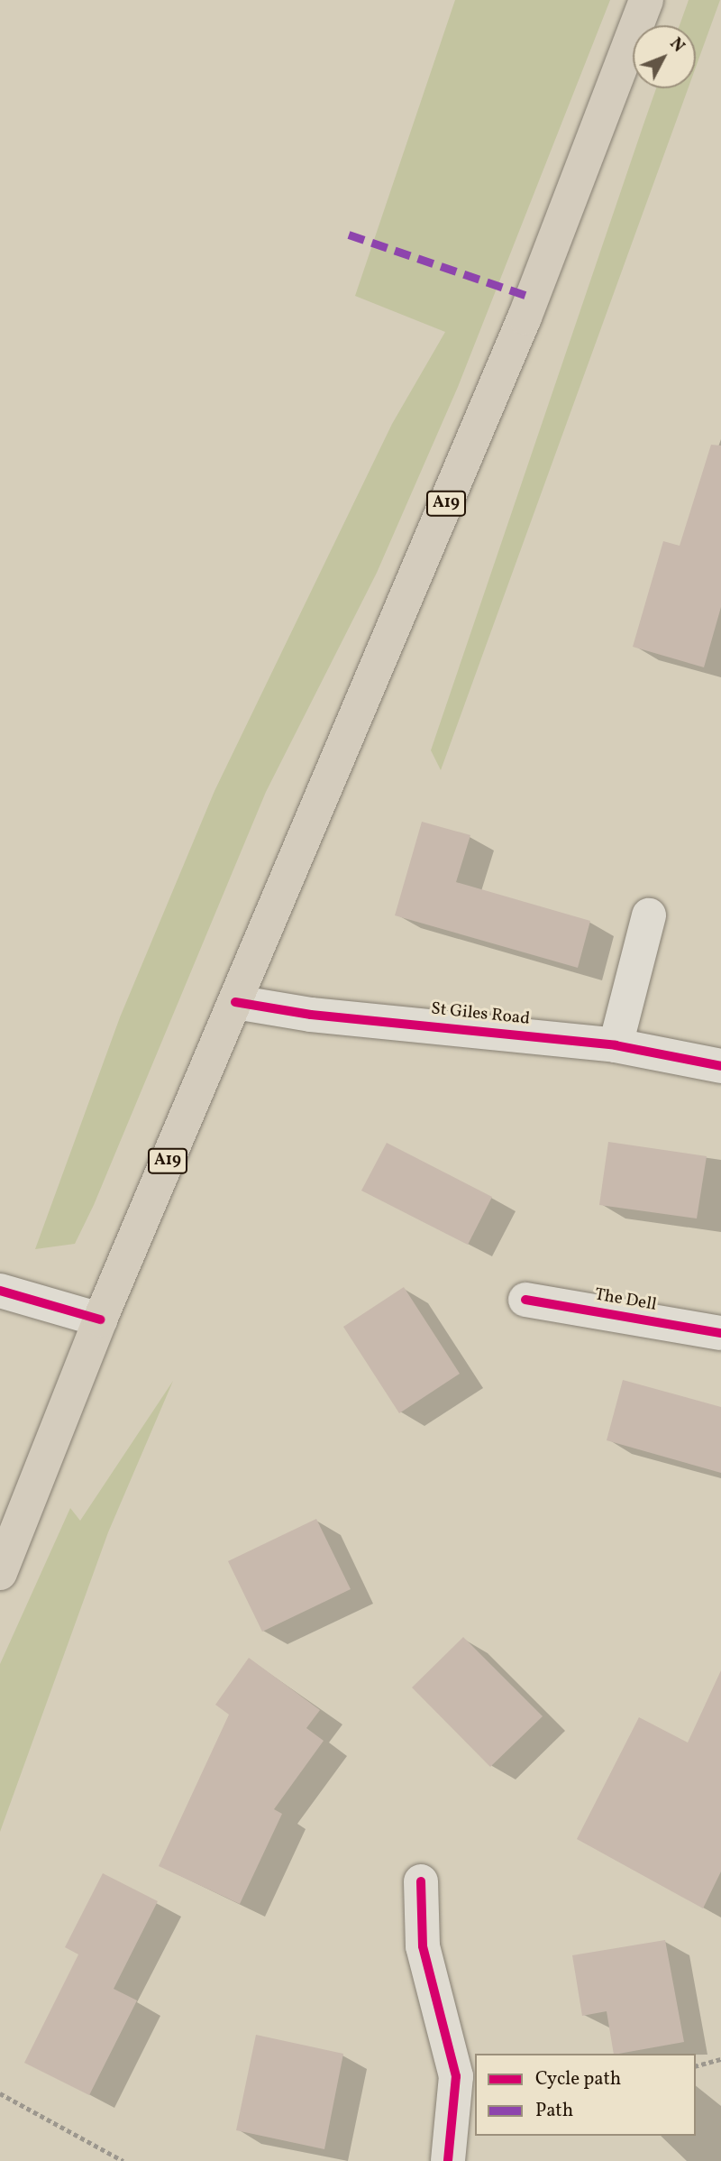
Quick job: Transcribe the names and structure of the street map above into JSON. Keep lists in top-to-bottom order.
{
  "streets": {
    "highway": ["A19"],
    "street": ["St Giles Road", "The Dell"]
  },
  "crossings": [
    ["A19", "St Giles Road"]
  ],
  "legend": ["Cycle path", "Path"],
  "north": "top right"
}
